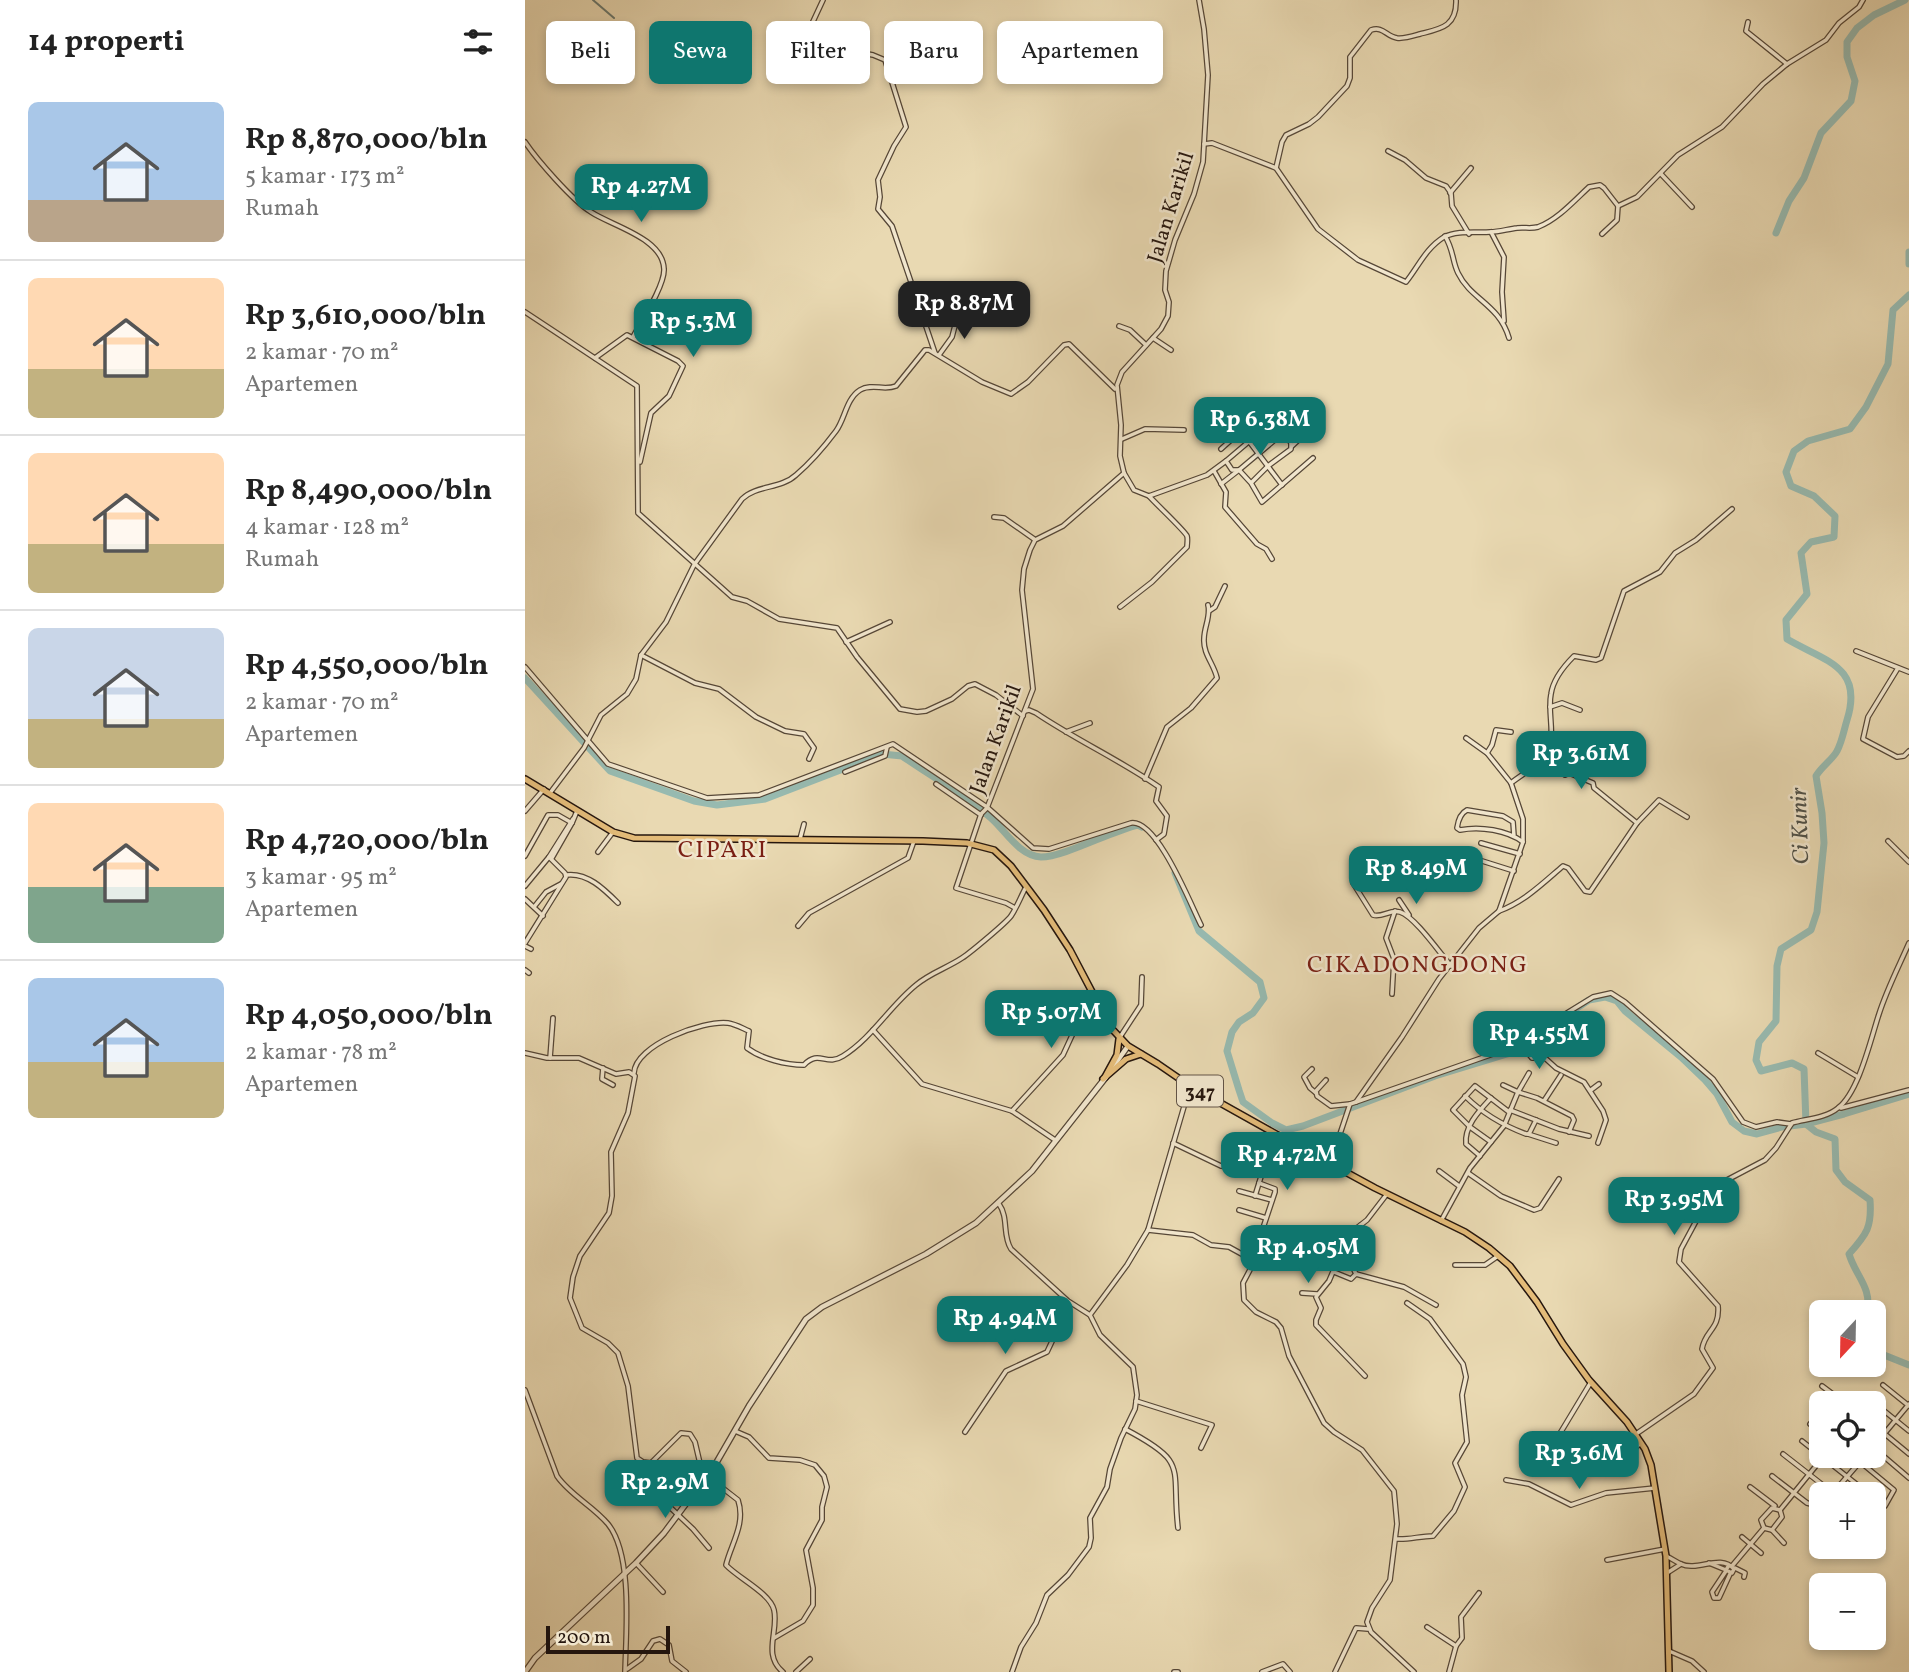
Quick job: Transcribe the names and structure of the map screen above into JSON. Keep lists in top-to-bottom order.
{
  "streets": {
    "main road": ["347"],
    "street": ["Jalan Karikil"]
  },
  "districts": ["CIPARI", "CIKADONGDONG"],
  "water": ["Ci Kunir"],
  "scale_bar": "200 m",
  "north": "bottom",
  "page": {
    "heading": "14 properti",
    "chip": [
      "Beli",
      "Sewa",
      "Filter",
      "Baru",
      "Apartemen"
    ],
    "list": [
      {
        "name": "Rp 8,870,000/bln",
        "note": "5 kamar · 173 m² · Rumah"
      },
      {
        "name": "Rp 3,610,000/bln",
        "note": "2 kamar · 70 m² · Apartemen"
      },
      {
        "name": "Rp 8,490,000/bln",
        "note": "4 kamar · 128 m² · Rumah"
      },
      {
        "name": "Rp 4,550,000/bln",
        "note": "2 kamar · 70 m² · Apartemen"
      },
      {
        "name": "Rp 4,720,000/bln",
        "note": "3 kamar · 95 m² · Apartemen"
      },
      {
        "name": "Rp 4,050,000/bln",
        "note": "2 kamar · 78 m² · Apartemen"
      }
    ],
    "price": [
      "Rp 4.27M",
      "Rp 8.87M",
      "Rp 5.3M",
      "Rp 6.38M",
      "Rp 3.61M",
      "Rp 8.49M",
      "Rp 5.07M",
      "Rp 4.55M",
      "Rp 4.72M",
      "Rp 3.95M",
      "Rp 4.05M",
      "Rp 4.94M",
      "Rp 3.6M",
      "Rp 2.9M"
    ],
    "map_buttons": ["+", "−"],
    "scale": "200 m"
  }
}
